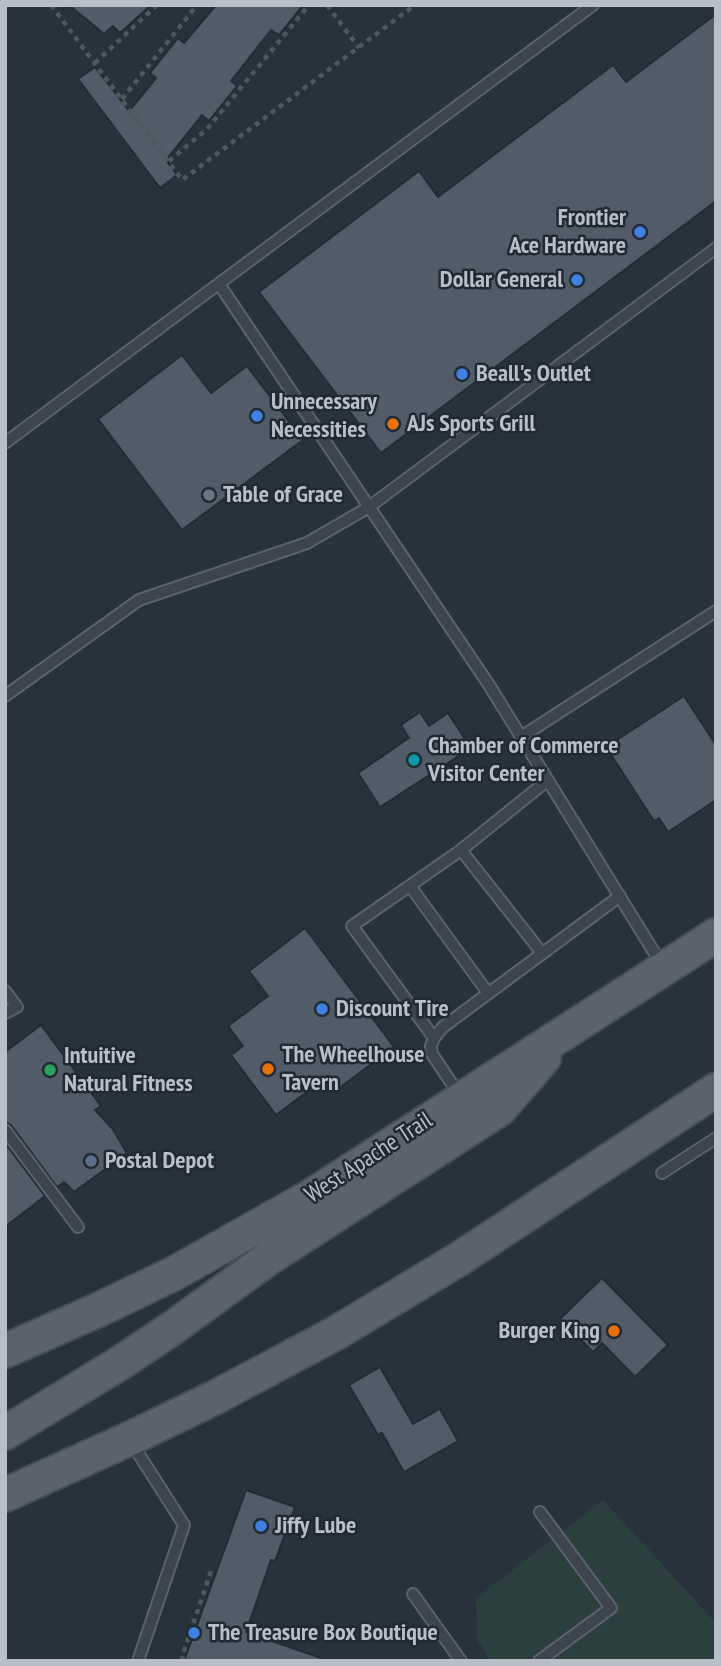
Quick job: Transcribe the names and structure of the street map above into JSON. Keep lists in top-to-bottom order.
{
  "streets": {
    "main road": ["West Apache Trail"]
  },
  "places": [
    "Frontier Ace Hardware",
    "Dollar General",
    "Beall's Outlet",
    "Unnecessary Necessities",
    "AJs Sports Grill",
    "Table of Grace",
    "Chamber of Commerce Visitor Center",
    "Discount Tire",
    "The Wheelhouse Tavern",
    "Intuitive Natural Fitness",
    "Postal Depot",
    "Burger King",
    "Jiffy Lube",
    "The Treasure Box Boutique"
  ]
}
